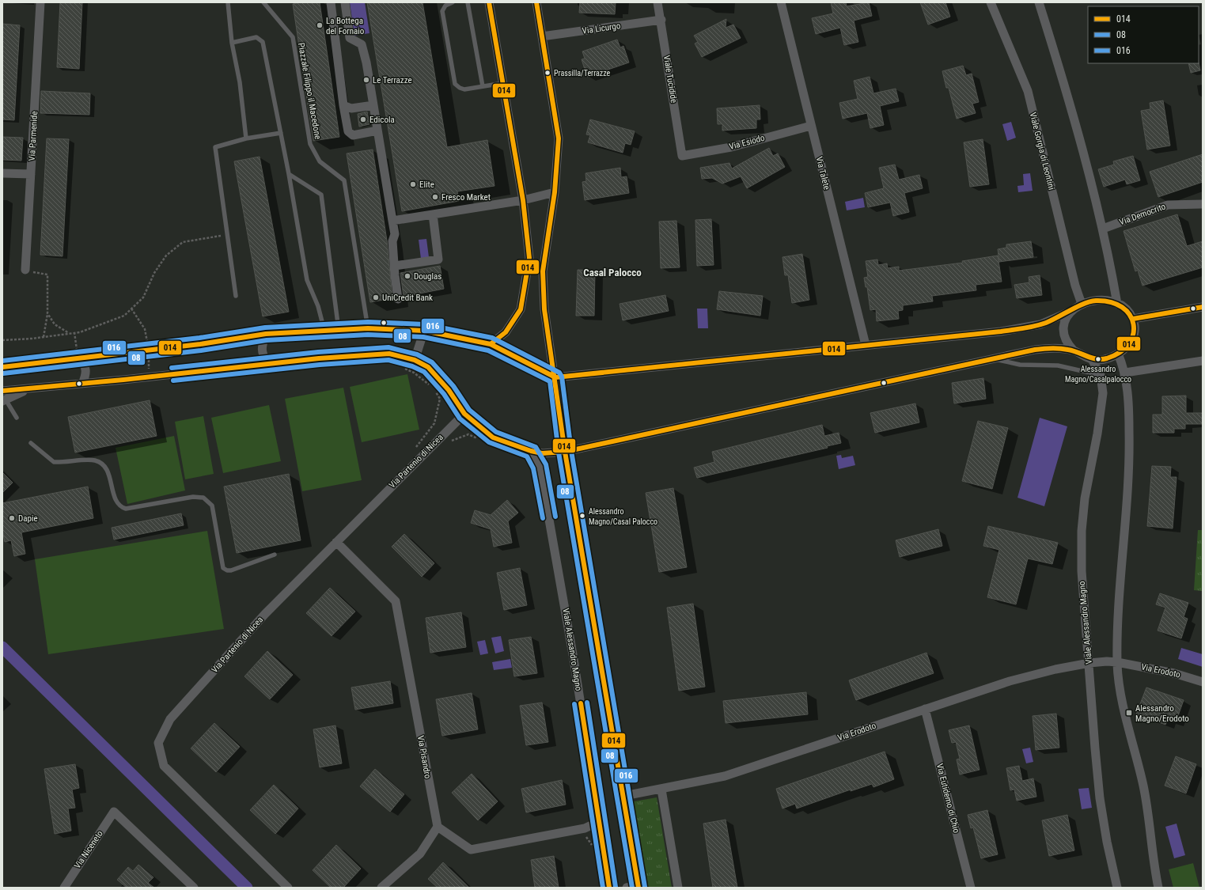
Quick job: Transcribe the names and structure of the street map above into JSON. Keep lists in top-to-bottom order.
{
  "streets": {
    "street": [
      "Via Licurgo",
      "Viale Tucidide",
      "Via Parmenide",
      "Via Esiodo",
      "Viale Gorgia di Leontini",
      "Via Talete",
      "Via Democrito",
      "Via Partenio di Nicea",
      "Viale Alessandro Magno",
      "Via Erodoto",
      "Via Pisandro",
      "Via Eutidemo di Chio",
      "Via Niceneto"
    ],
    "lane": ["Piazzale Filippo il Macedone"]
  },
  "crossings": [
    ["Via Licurgo", "Viale Tucidide"],
    ["Viale Tucidide", "Via Esiodo"],
    ["Via Esiodo", "Via Talete"],
    ["Viale Gorgia di Leontini", "Viale Alessandro Magno"],
    ["Via Partenio di Nicea", "Via Pisandro"],
    ["Viale Alessandro Magno", "Via Erodoto"],
    ["Via Erodoto", "Via Eutidemo di Chio"]
  ],
  "districts": ["Casal Palocco"],
  "places": {
    "other": [
      "La Bottega del Fornaio",
      "Prassilla/Terrazze",
      "Le Terrazze",
      "Edicola",
      "Elite",
      "Fresco Market",
      "Douglas",
      "UniCredit Bank",
      "Alessandro Magno/Casalpalocco",
      "Alessandro Magno/Casal Palocco",
      "Dapie"
    ],
    "transit": ["Alessandro Magno/Erodoto"]
  },
  "lines": ["transit line 014", "transit line 016", "transit line 08"],
  "legend": ["014", "08", "016"]
}
